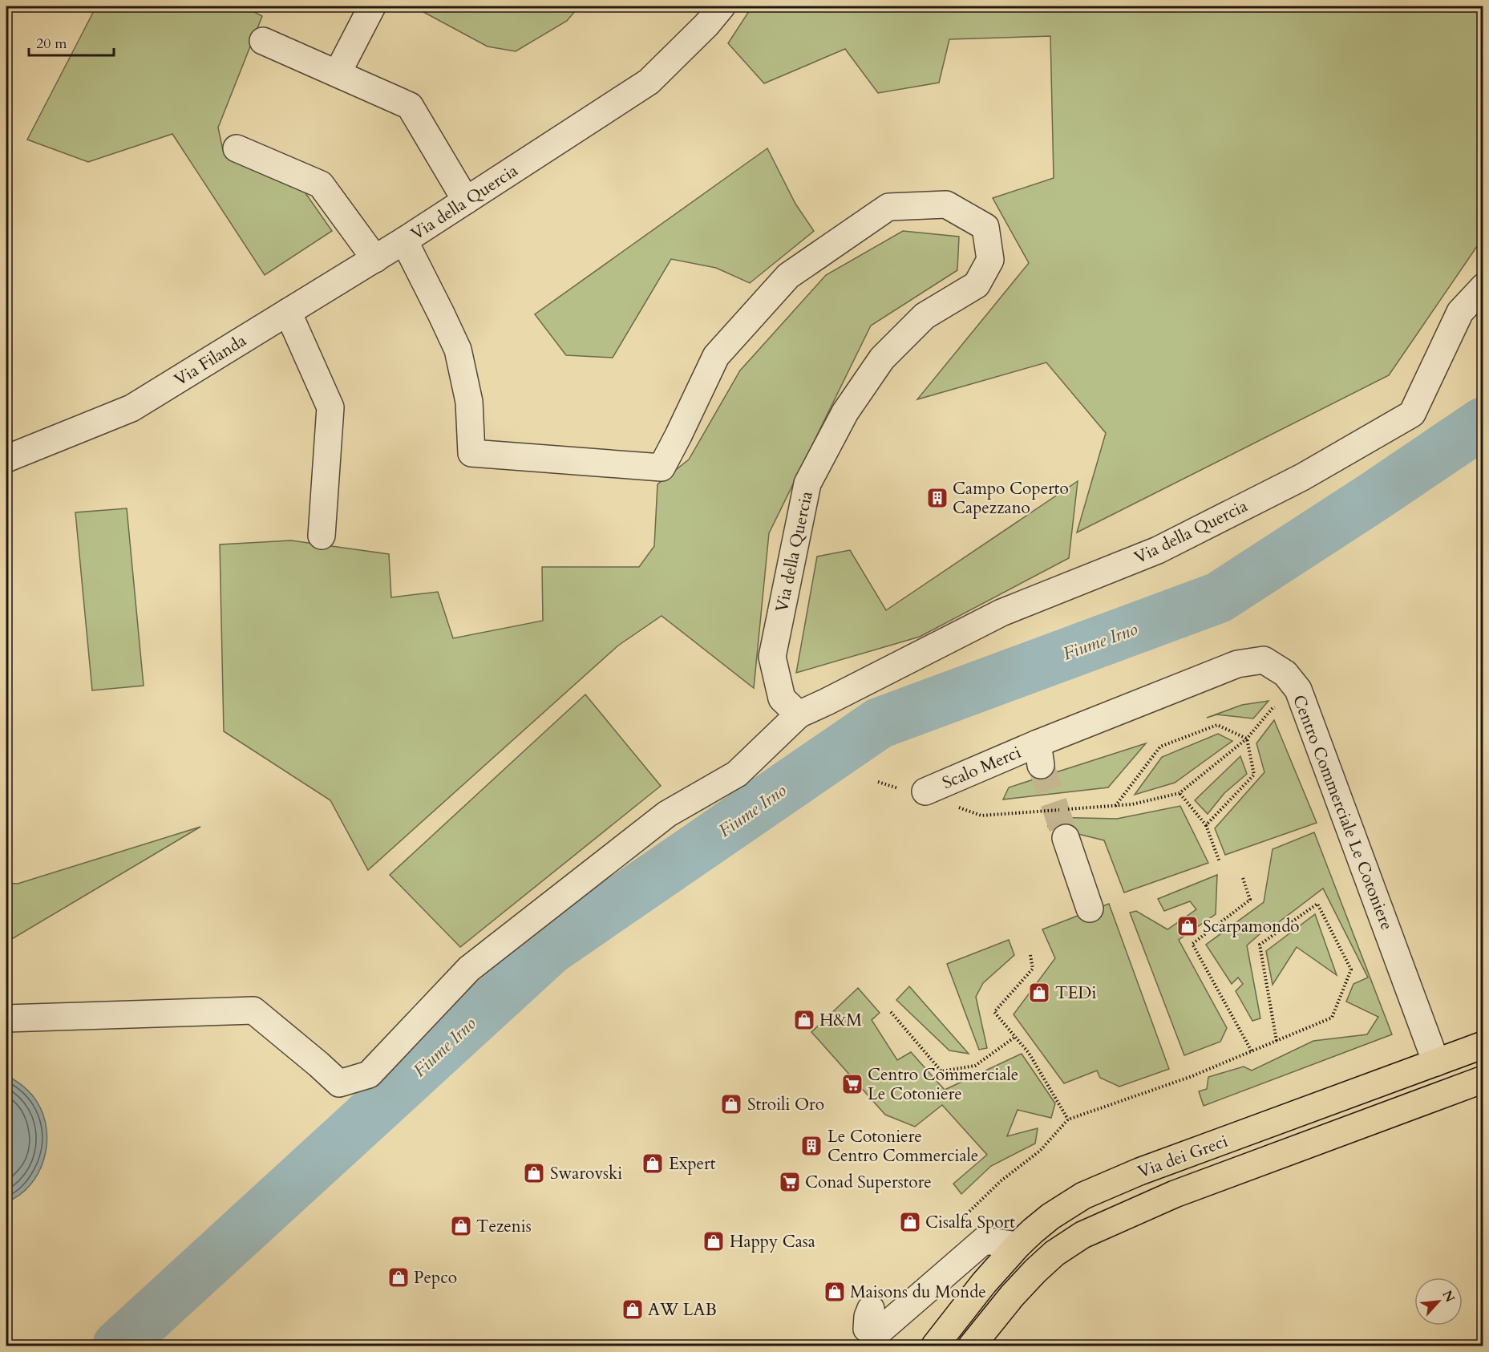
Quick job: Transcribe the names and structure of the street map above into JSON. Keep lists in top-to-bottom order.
{
  "streets": {
    "main road": ["Via dei Greci"],
    "street": [
      "Via della Quercia",
      "Via Filanda",
      "Scalo Merci",
      "Centro Commerciale Le Cotoniere"
    ]
  },
  "crossings": [
    ["Via della Quercia", "Via Filanda"],
    ["Scalo Merci", "Centro Commerciale Le Cotoniere"],
    ["Centro Commerciale Le Cotoniere", "Via dei Greci"]
  ],
  "water": ["Fiume Irno"],
  "places": {
    "building": ["Campo Coperto Capezzano", "Le Cotoniere Centro Commerciale"],
    "shop": [
      "Scarpamondo",
      "TEDi",
      "H&M",
      "Stroili Oro",
      "Expert",
      "Swarovski",
      "Cisalfa Sport",
      "Tezenis",
      "Happy Casa",
      "Pepco",
      "Maisons du Monde",
      "AW LAB"
    ],
    "supermarket": ["Centro Commerciale Le Cotoniere", "Conad Superstore"]
  },
  "scale_bar": "20 m",
  "north": "top right"
}
